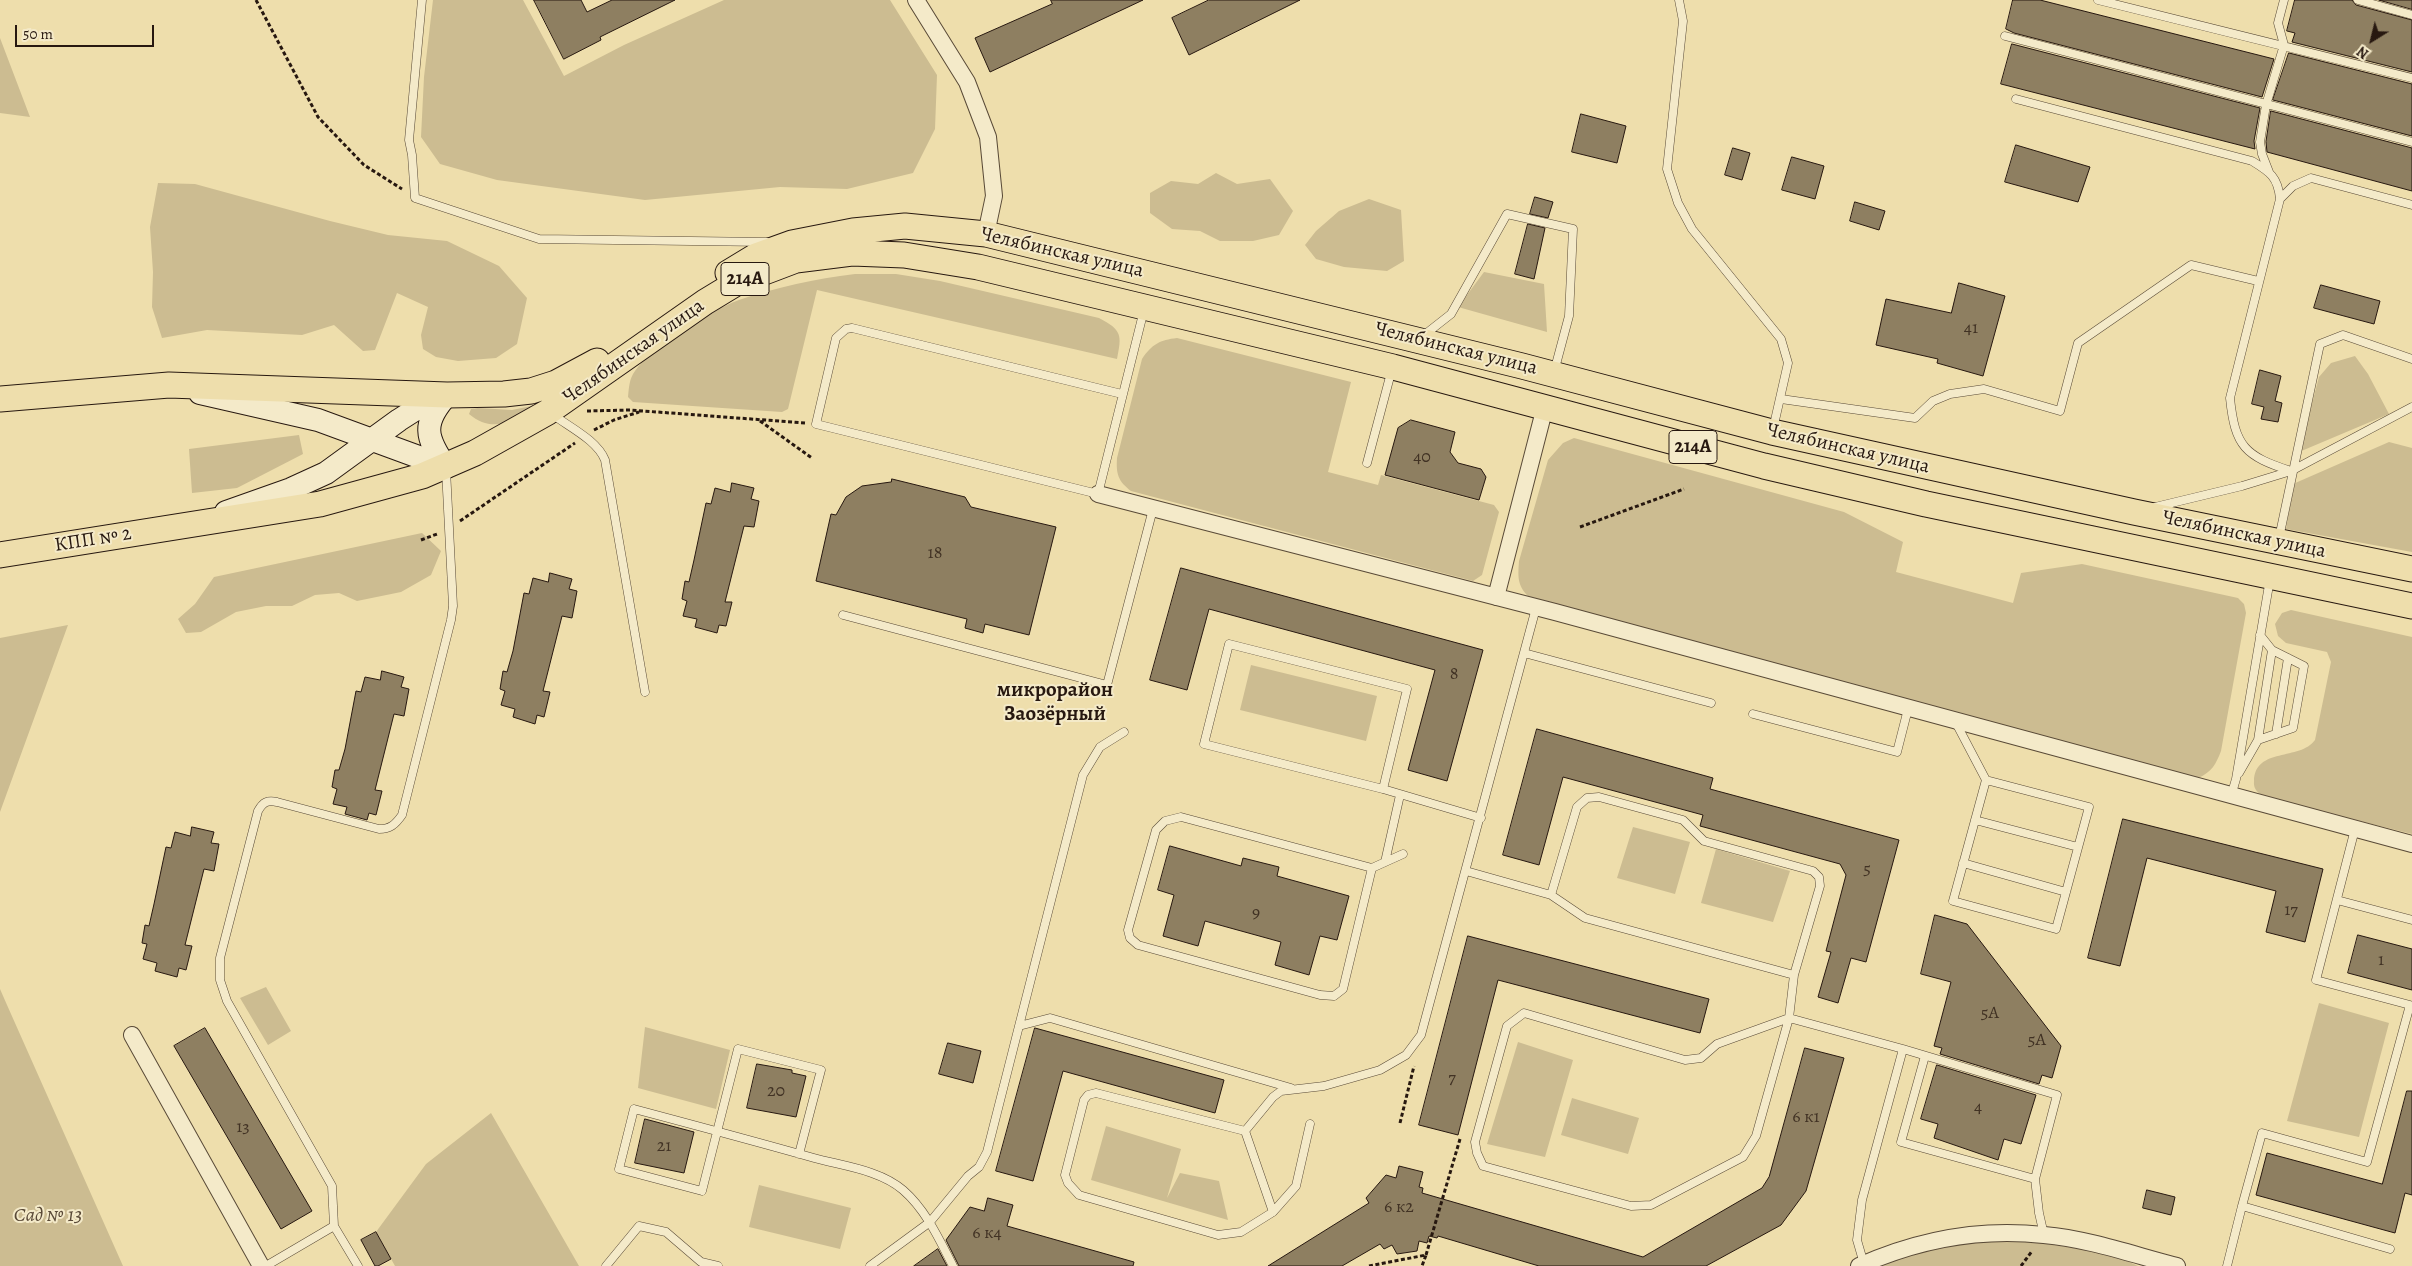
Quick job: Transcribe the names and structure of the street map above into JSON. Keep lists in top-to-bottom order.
{
  "streets": {
    "main road": ["Челябинская улица", "214А", "КПП № 2"]
  },
  "crossings": [
    ["Челябинская улица", "КПП № 2"]
  ],
  "districts": ["микрорайон Заозёрный"],
  "parks": ["Сад № 13"],
  "house_numbers": [
    "41",
    "40",
    "18",
    "8",
    "5",
    "17",
    "9",
    "1",
    "5А",
    "5А",
    "7",
    "20",
    "4",
    "6 к1",
    "13",
    "21",
    "6 к2",
    "6 к4"
  ],
  "scale_bar": "50 m",
  "north": "bottom left"
}
